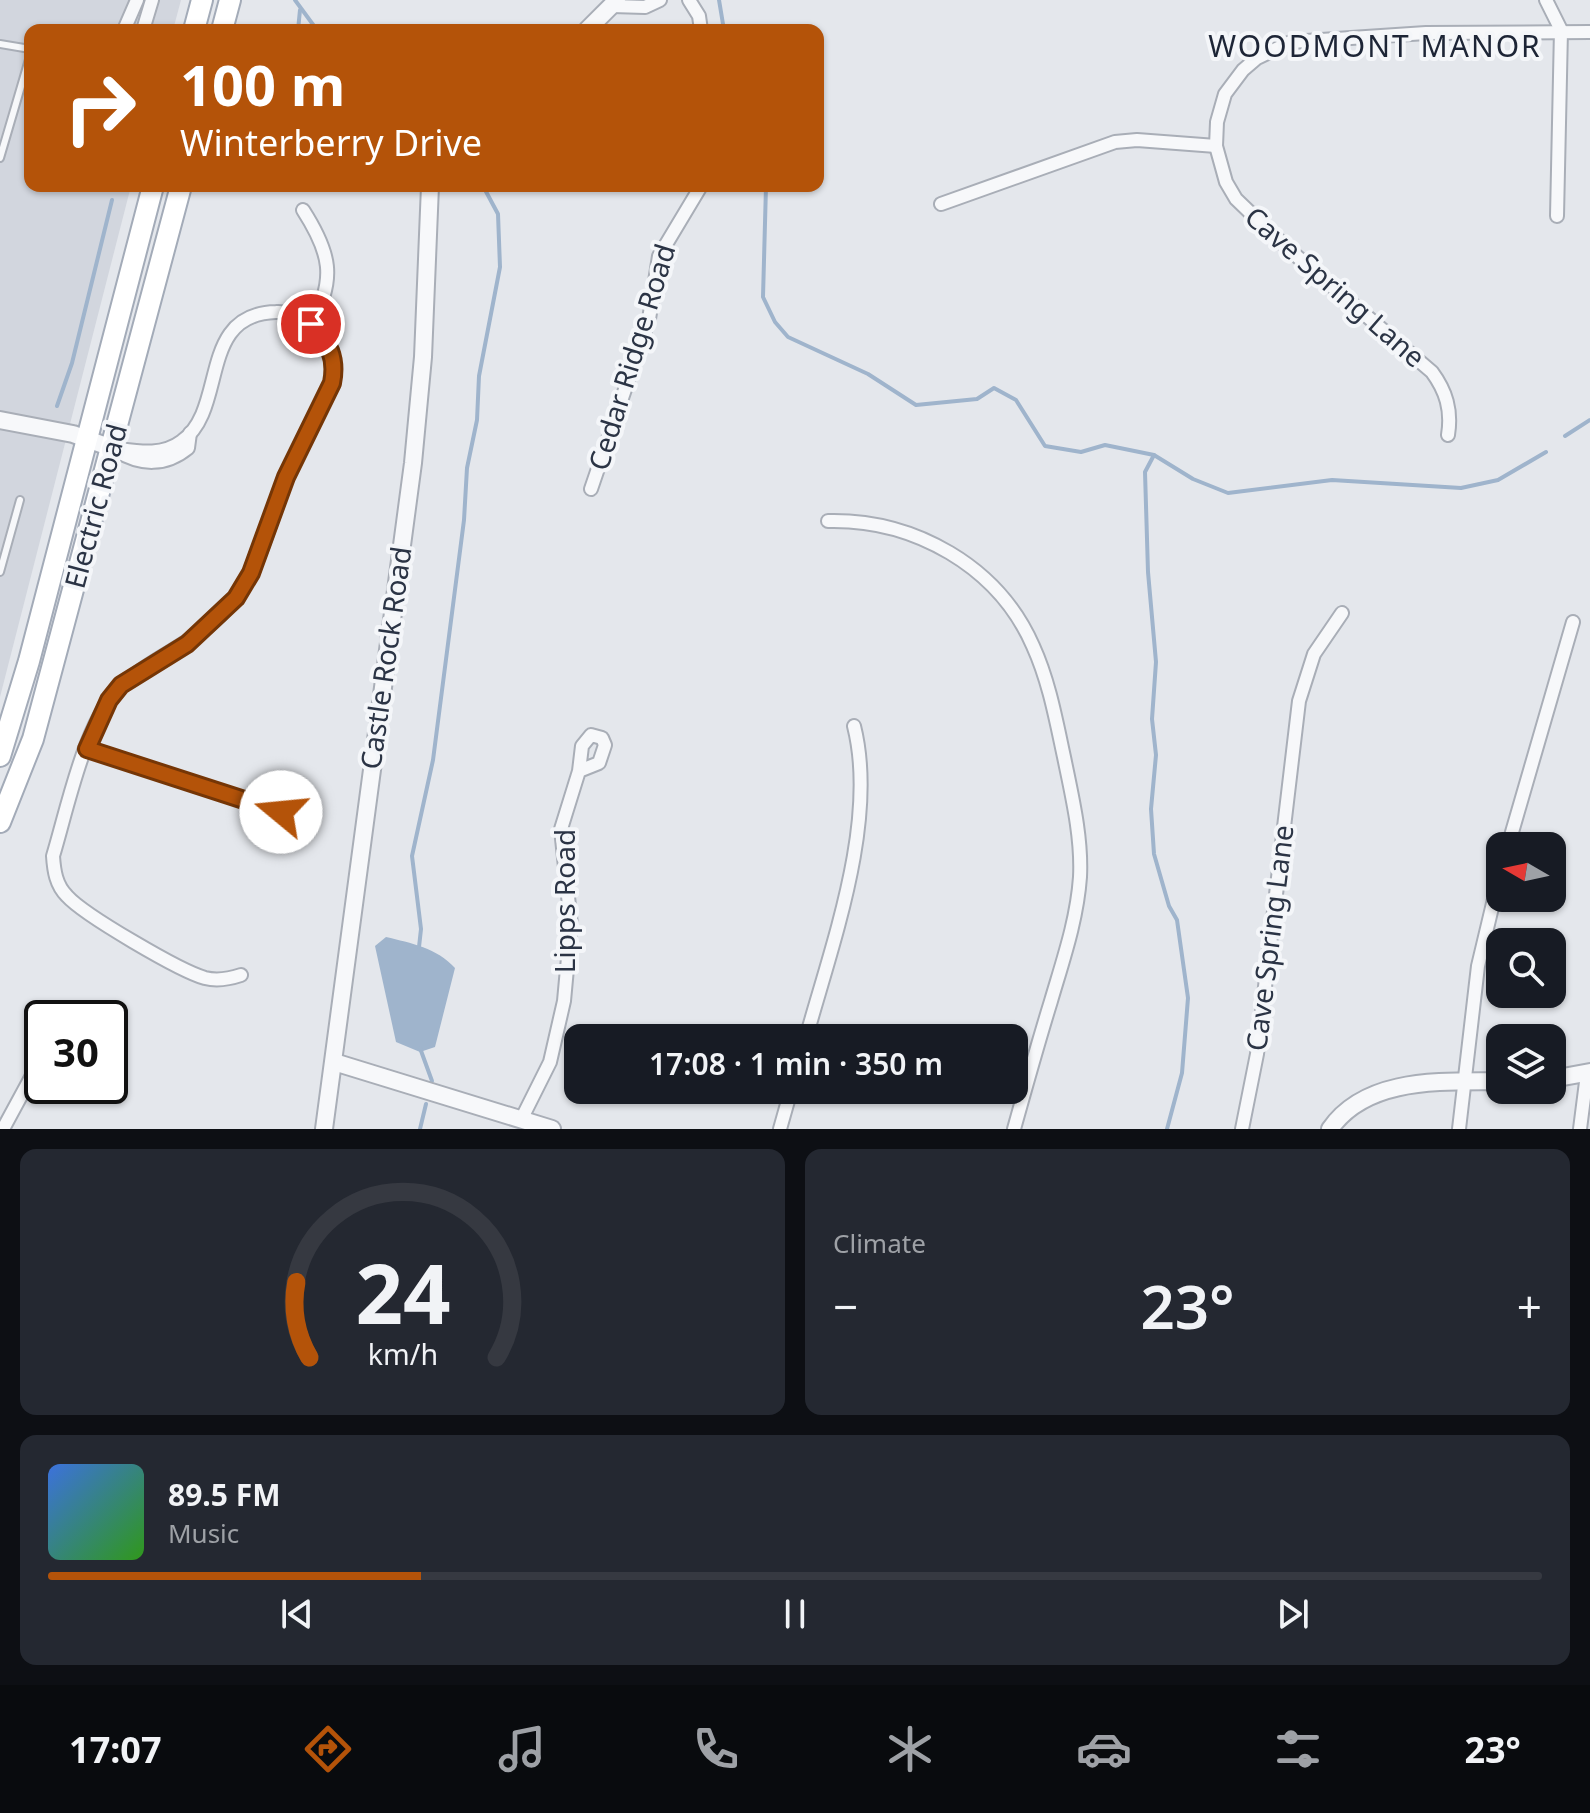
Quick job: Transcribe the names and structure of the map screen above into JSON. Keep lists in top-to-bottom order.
{
  "streets": {
    "main road": ["Electric Road"],
    "street": [
      "Cave Spring Lane",
      "Cedar Ridge Road",
      "Castle Rock Road",
      "Lipps Road"
    ]
  },
  "districts": ["WOODMONT MANOR"],
  "north": "left",
  "page": {
    "turn": ["100 m", "Winterberry Drive"],
    "limit": "30",
    "trip": "17:08 · 1 min · 350 m",
    "tile": "Climate",
    "heat": ["−", "23°", "+"],
    "song": ["89.5 FM", "Music"],
    "tabs": ["17:07", "23°"],
    "gauge": ["24", "km/h"]
  }
}
